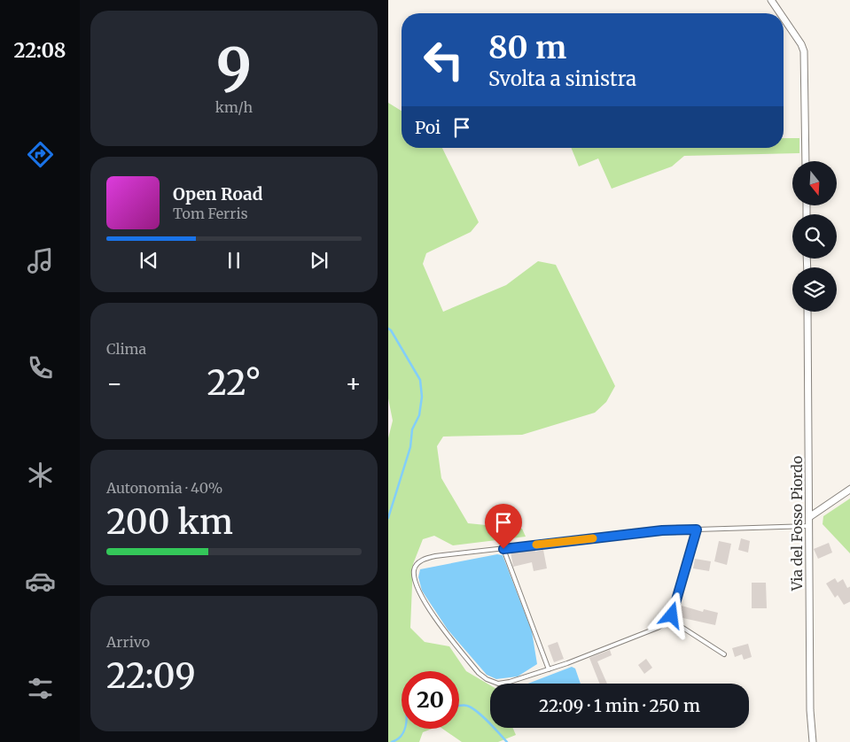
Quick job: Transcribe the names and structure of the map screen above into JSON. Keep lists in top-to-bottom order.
{
  "streets": {
    "street": ["Via del Fosso Piordo"]
  },
  "north": "bottom",
  "page": {
    "tabs": "22:08",
    "tile": [
      ["9", "km/h"],
      "Clima",
      ["Autonomia · 40%", "200 km"],
      ["Arrivo", "22:09"]
    ],
    "turn": ["80 m", "Svolta a sinistra"],
    "then": "Poi",
    "song": ["Open Road", "Tom Ferris"],
    "heat": ["−", "22°", "+"],
    "limit": "20",
    "trip": "22:09 · 1 min · 250 m"
  }
}
